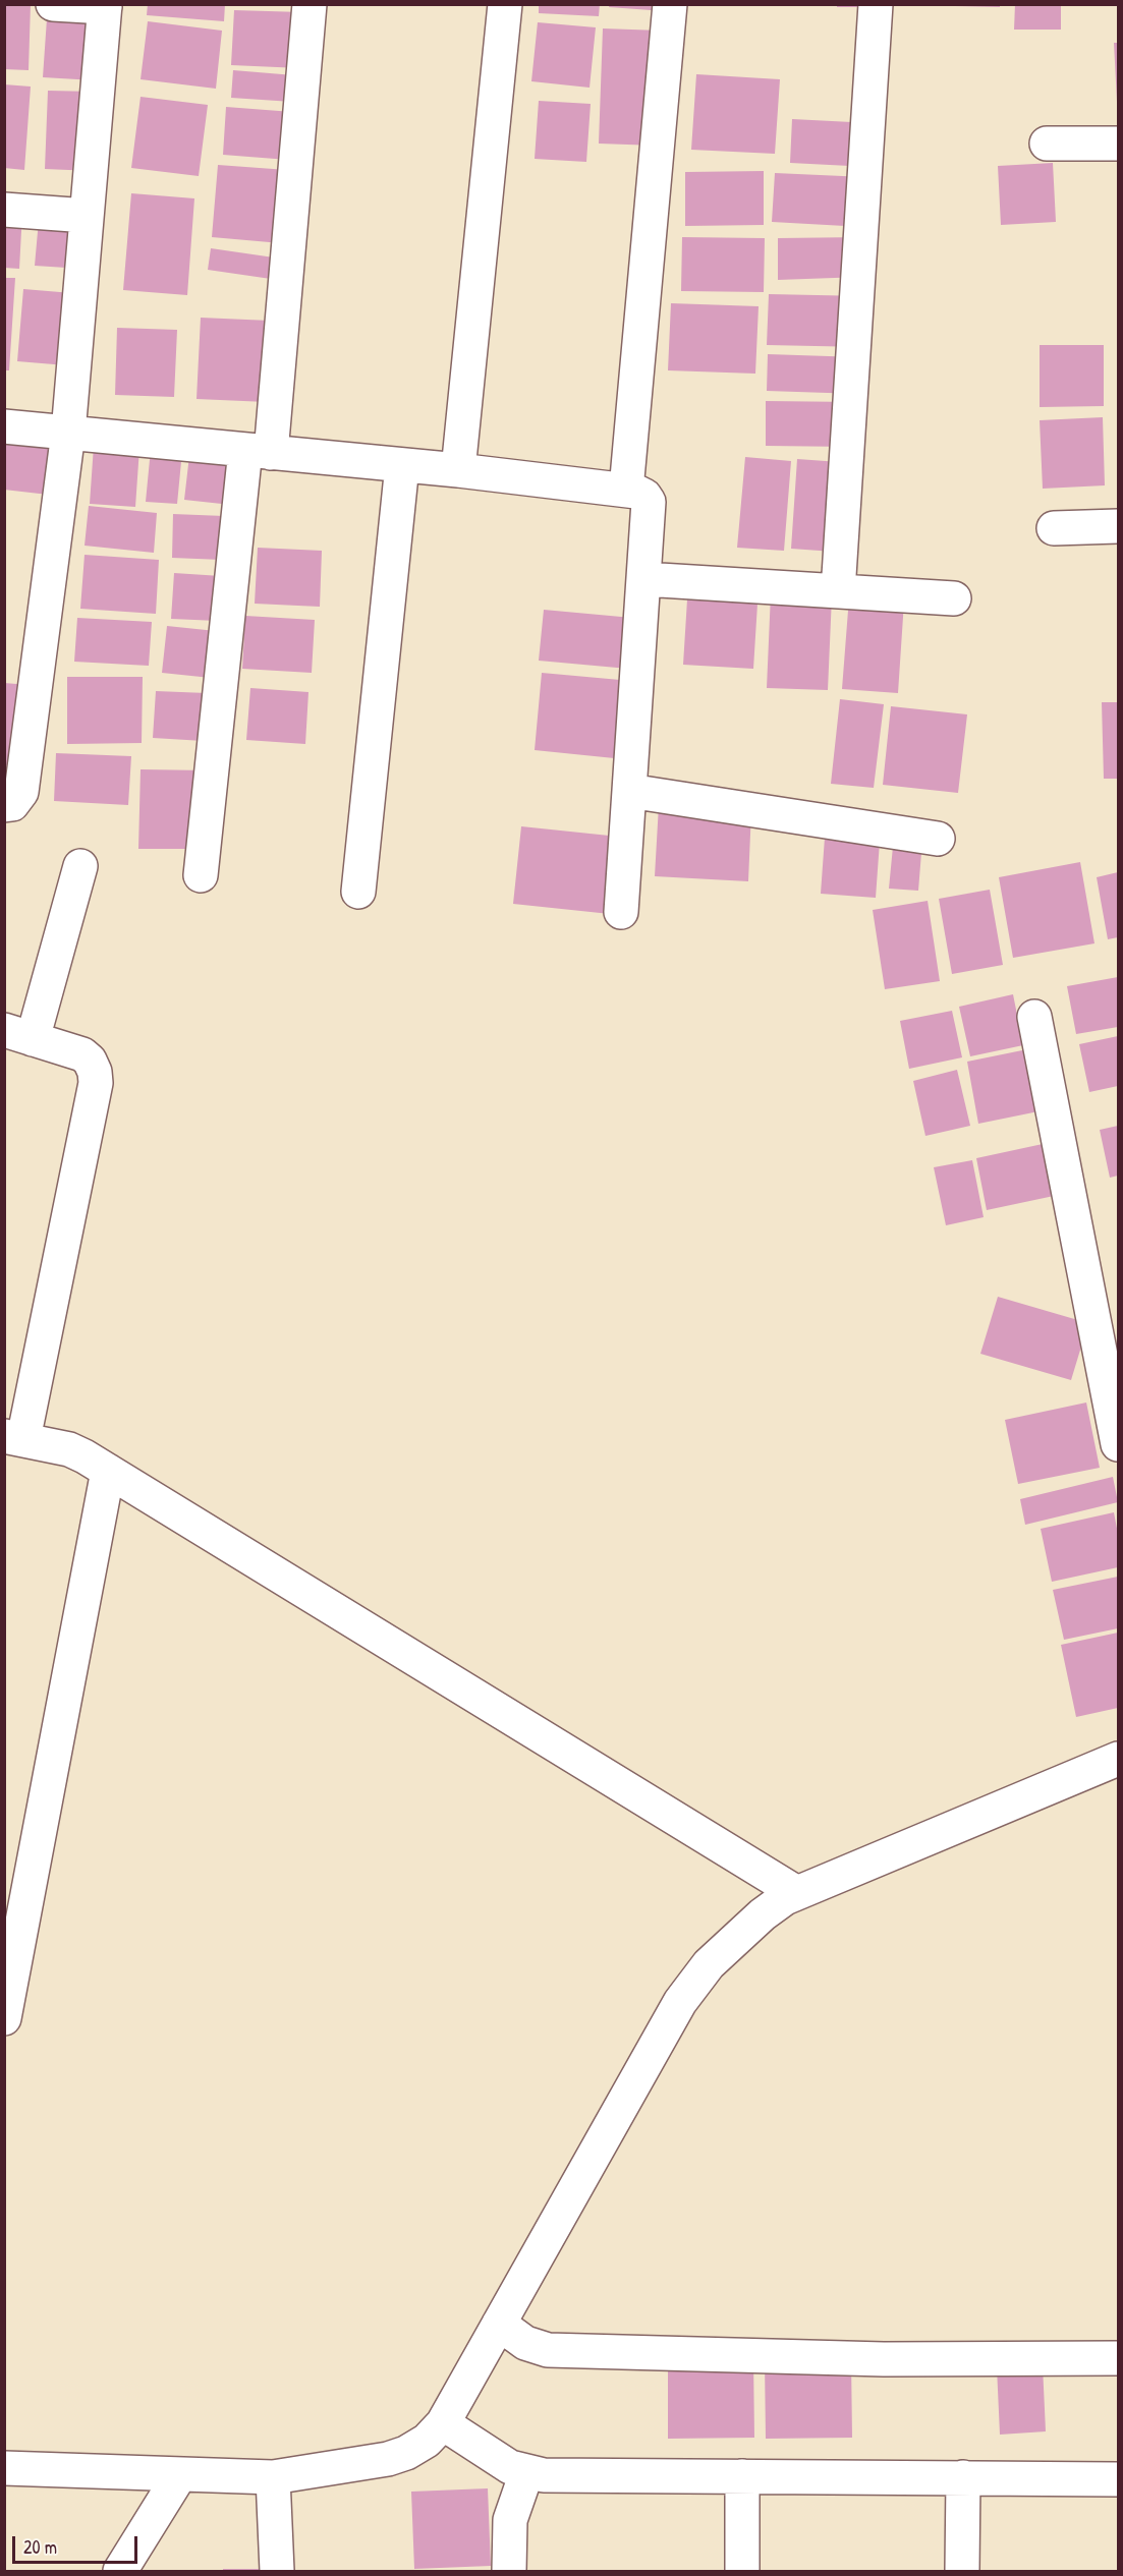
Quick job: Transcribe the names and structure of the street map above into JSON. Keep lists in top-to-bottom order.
{
  "scale_bar": "20 m"
}
